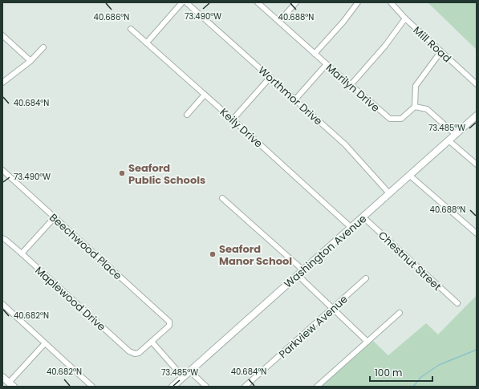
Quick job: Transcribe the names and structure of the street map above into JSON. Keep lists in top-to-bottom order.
{
  "streets": {
    "street": [
      "Mill Road",
      "Marilyn Drive",
      "Worthmor Drive",
      "Keily Drive",
      "Beechwood Place",
      "Washington Avenue",
      "Chestnut Street",
      "Maplewood Drive",
      "Parkview Avenue"
    ]
  },
  "crossings": [
    ["Worthmor Drive", "Washington Avenue"],
    ["Keily Drive", "Washington Avenue"],
    ["Beechwood Place", "Maplewood Drive"],
    ["Washington Avenue", "Chestnut Street"]
  ],
  "places": ["Seaford Public Schools", "Seaford Manor School"],
  "scale_bar": "100 m",
  "coordinates": [
    "73.490°W",
    "40.686°N",
    "40.688°N",
    "40.684°N",
    "73.485°W",
    "40.682°N"
  ]
}
